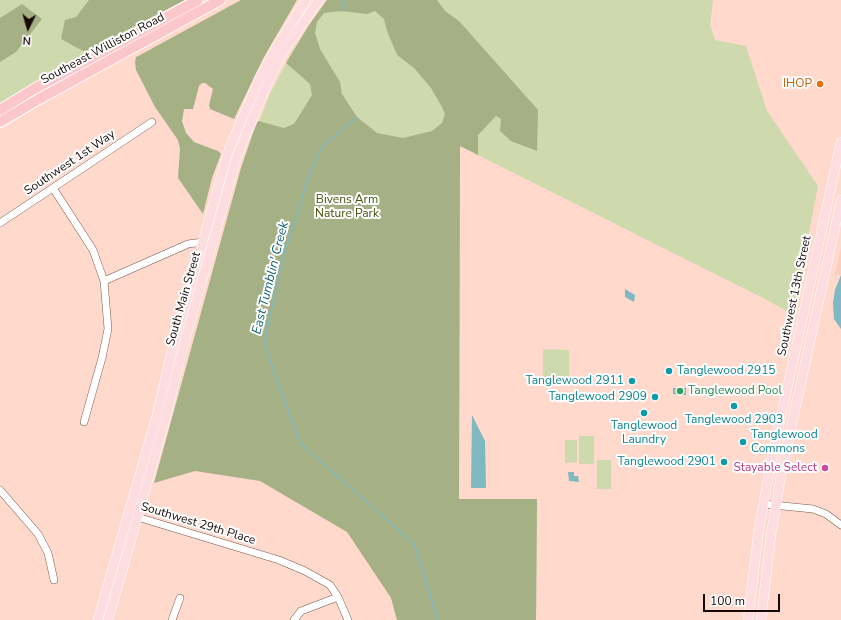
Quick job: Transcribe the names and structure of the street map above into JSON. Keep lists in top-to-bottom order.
{
  "streets": {
    "highway": ["Southeast Williston Road"],
    "main road": ["Southwest 13th Street", "South Main Street"],
    "street": ["Southwest 1st Way", "Southwest 29th Place"]
  },
  "crossings": [
    ["South Main Street", "Southwest 29th Place"]
  ],
  "water": ["East Tumblin' Creek"],
  "parks": ["Bivens Arm Nature Park"],
  "places": [
    "IHOP",
    "Tanglewood 2915",
    "Tanglewood 2911",
    "Tanglewood Pool",
    "Tanglewood 2909",
    "Tanglewood 2903",
    "Tanglewood Laundry",
    "Tanglewood Commons",
    "Tanglewood 2901",
    "Stayable Select"
  ],
  "scale_bar": "100 m",
  "north": "bottom"
}
